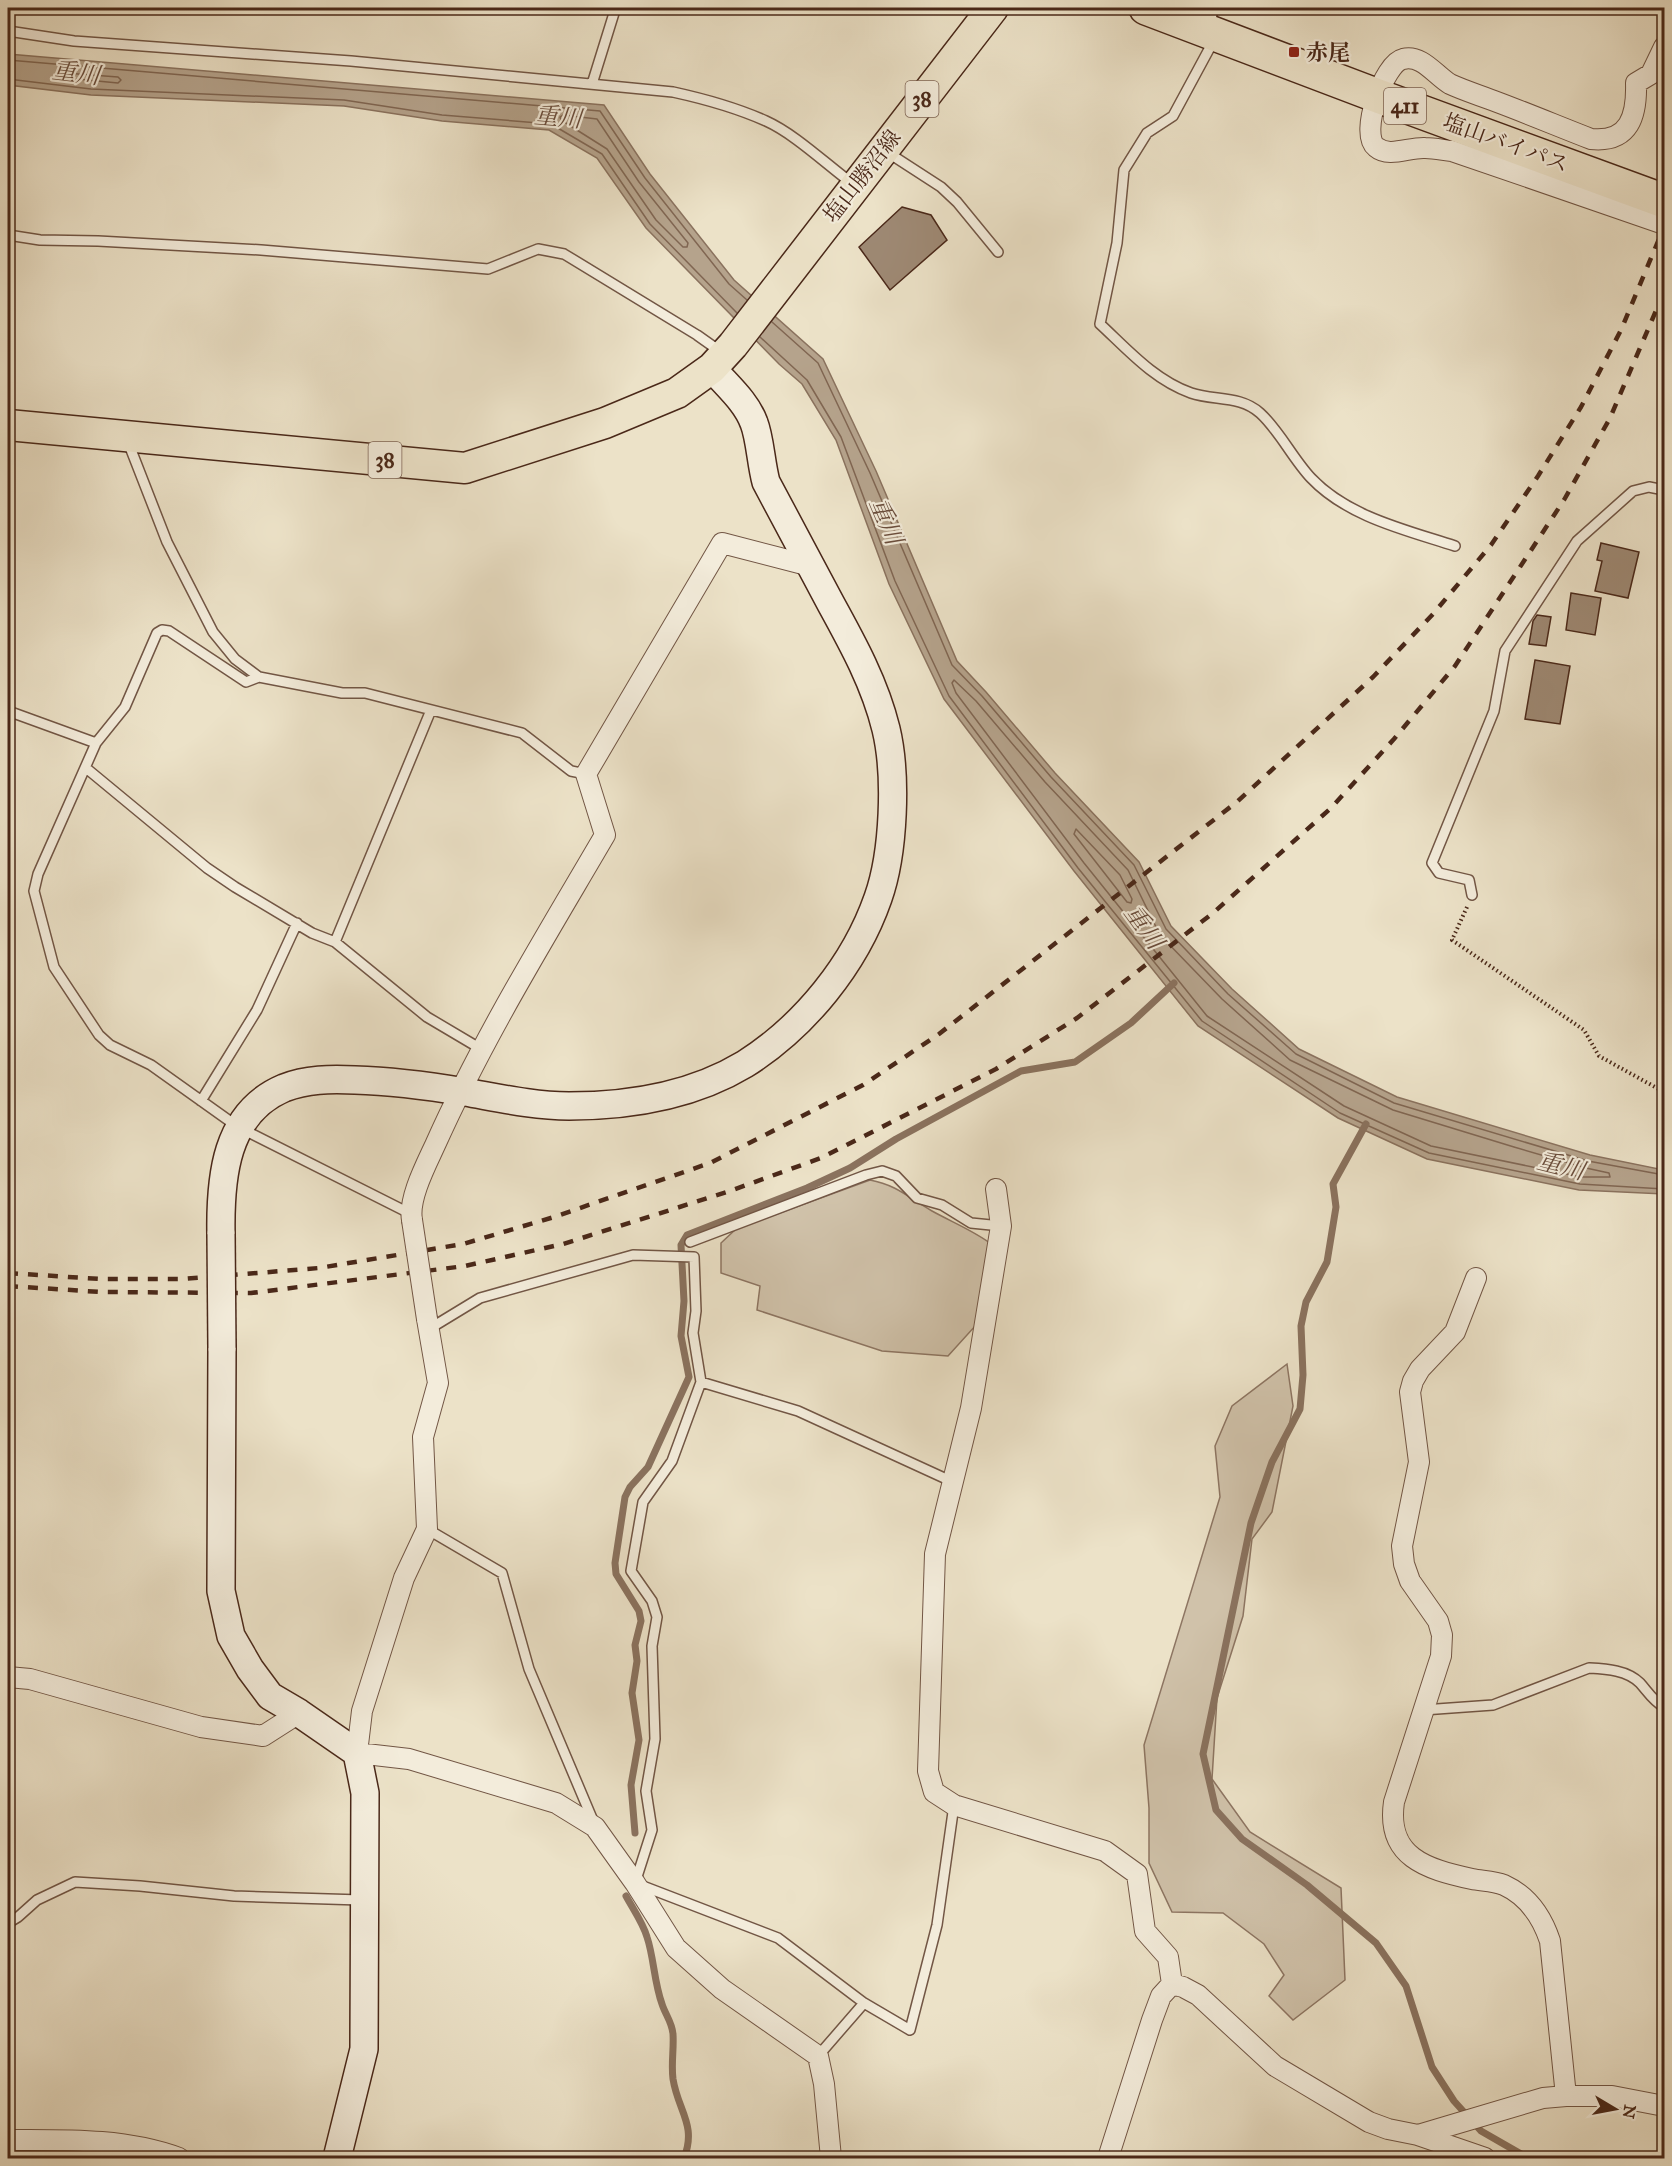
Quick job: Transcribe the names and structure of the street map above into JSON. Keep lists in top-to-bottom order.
{
  "streets": {
    "highway": ["411", "塩山バイパス"],
    "main road": ["38", "塩山勝沼線"]
  },
  "crossings": [
    ["38", "塩山勝沼線"]
  ],
  "water": ["重川"],
  "places": {
    "transit": ["赤尾"]
  },
  "north": "right"
}
